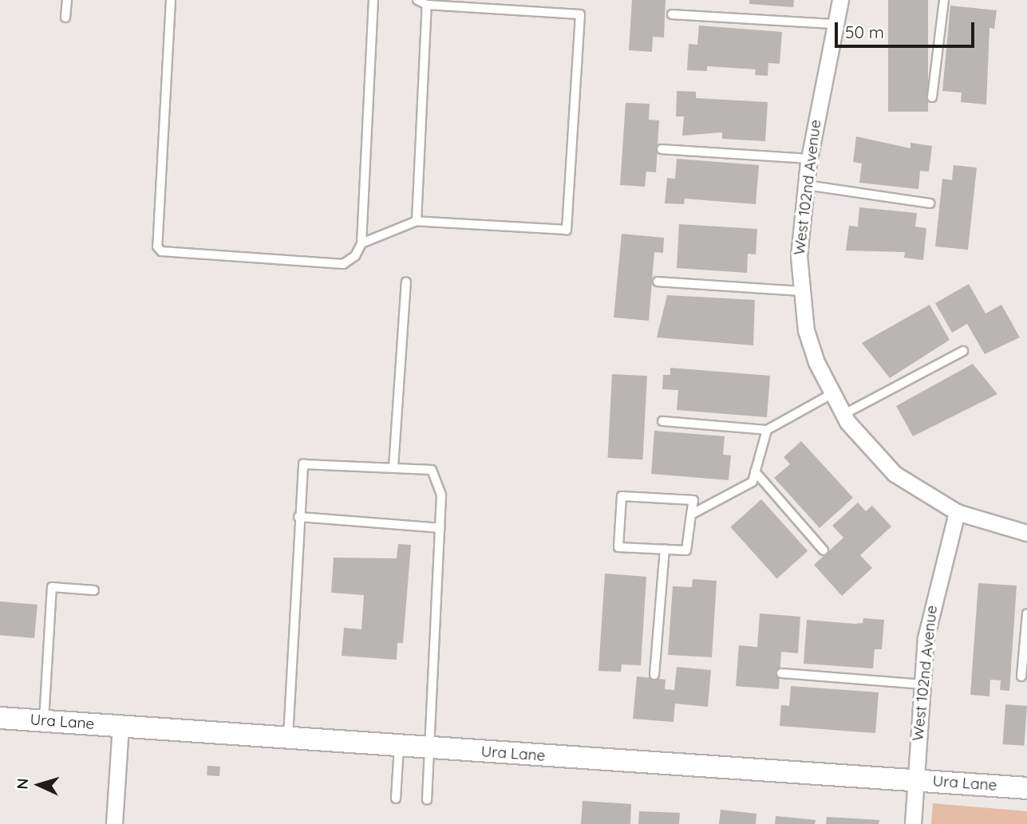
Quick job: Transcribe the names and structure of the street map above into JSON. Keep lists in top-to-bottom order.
{
  "streets": {
    "street": ["West 102nd Avenue", "Ura Lane"]
  },
  "crossings": [
    ["West 102nd Avenue", "Ura Lane"]
  ],
  "scale_bar": "50 m",
  "north": "left"
}
